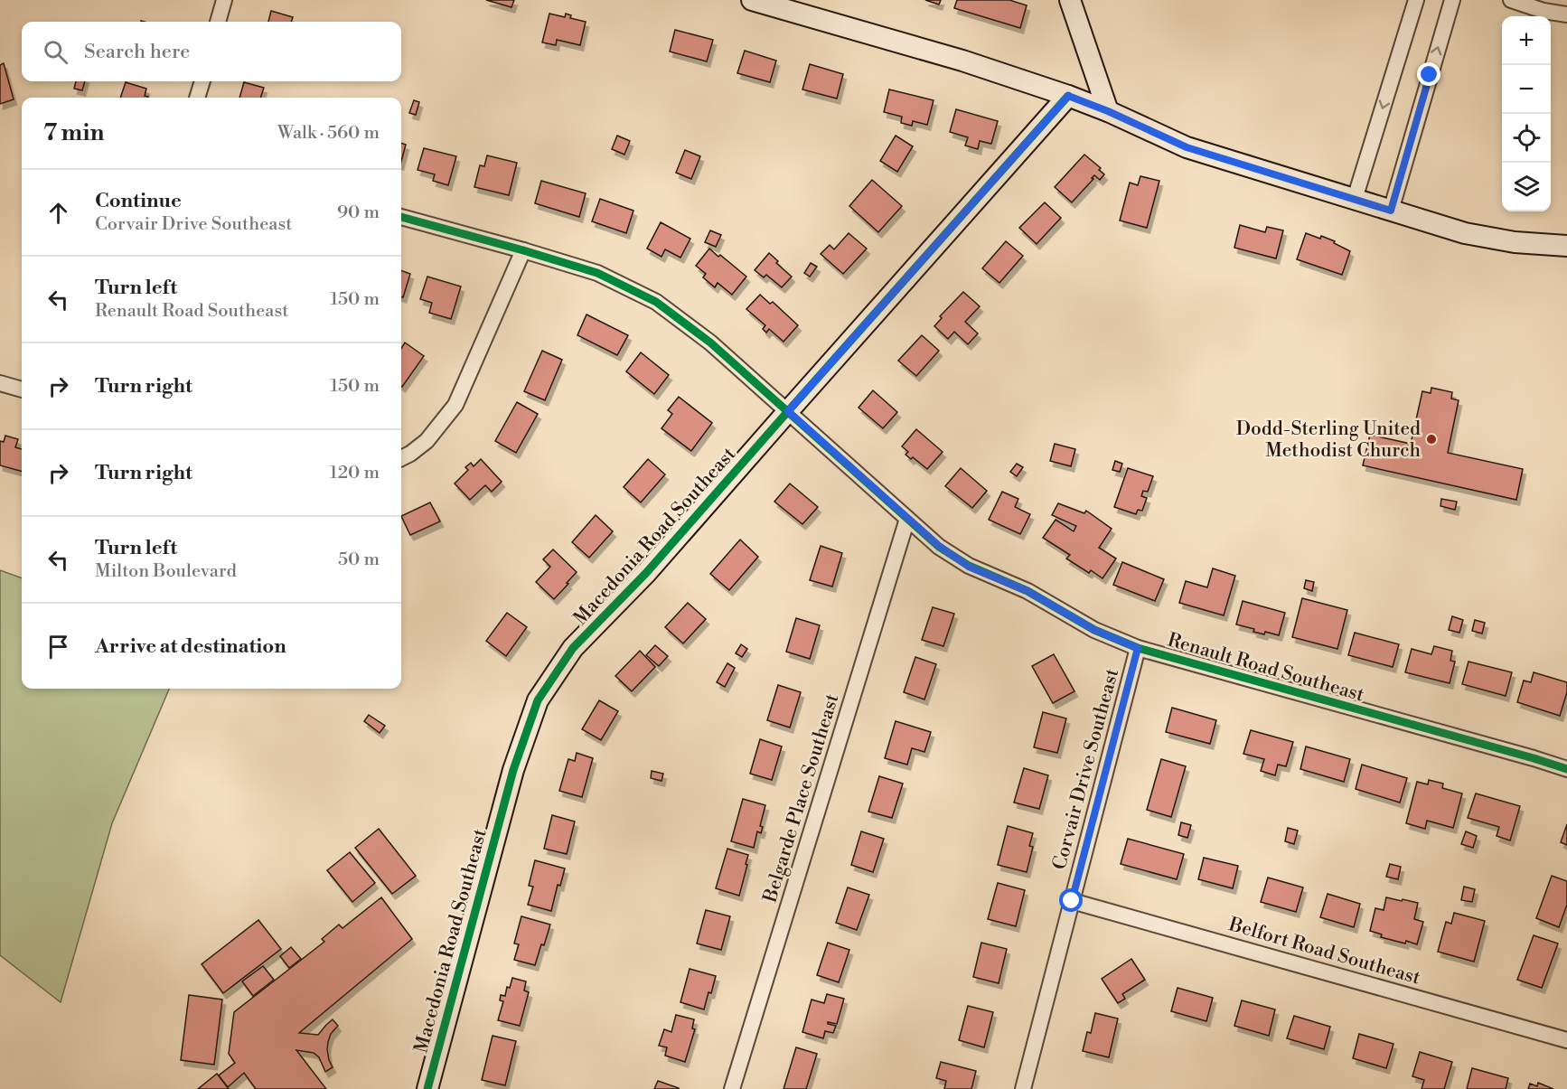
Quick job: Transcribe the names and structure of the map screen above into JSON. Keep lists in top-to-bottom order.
{
  "streets": {
    "street": [
      "Macedonia Road Southeast",
      "Renault Road Southeast",
      "Corvair Drive Southeast",
      "Belgarde Place Southeast",
      "Belfort Road Southeast"
    ]
  },
  "crossings": [
    ["Macedonia Road Southeast", "Renault Road Southeast"],
    ["Renault Road Southeast", "Corvair Drive Southeast"],
    ["Renault Road Southeast", "Belgarde Place Southeast"],
    ["Corvair Drive Southeast", "Belfort Road Southeast"]
  ],
  "places": ["Dodd-Sterling United Methodist Church"],
  "page": {
    "map_buttons": ["+", "−"],
    "search": "Search here",
    "heading": ["7 min", "Walk · 560 m"],
    "list": [
      ["Continue", "Corvair Drive Southeast", "90 m"],
      ["Turn left", "Renault Road Southeast", "150 m"],
      ["Turn right", "150 m"],
      ["Turn right", "120 m"],
      ["Turn left", "Milton Boulevard", "50 m"],
      "Arrive at destination"
    ]
  }
}
